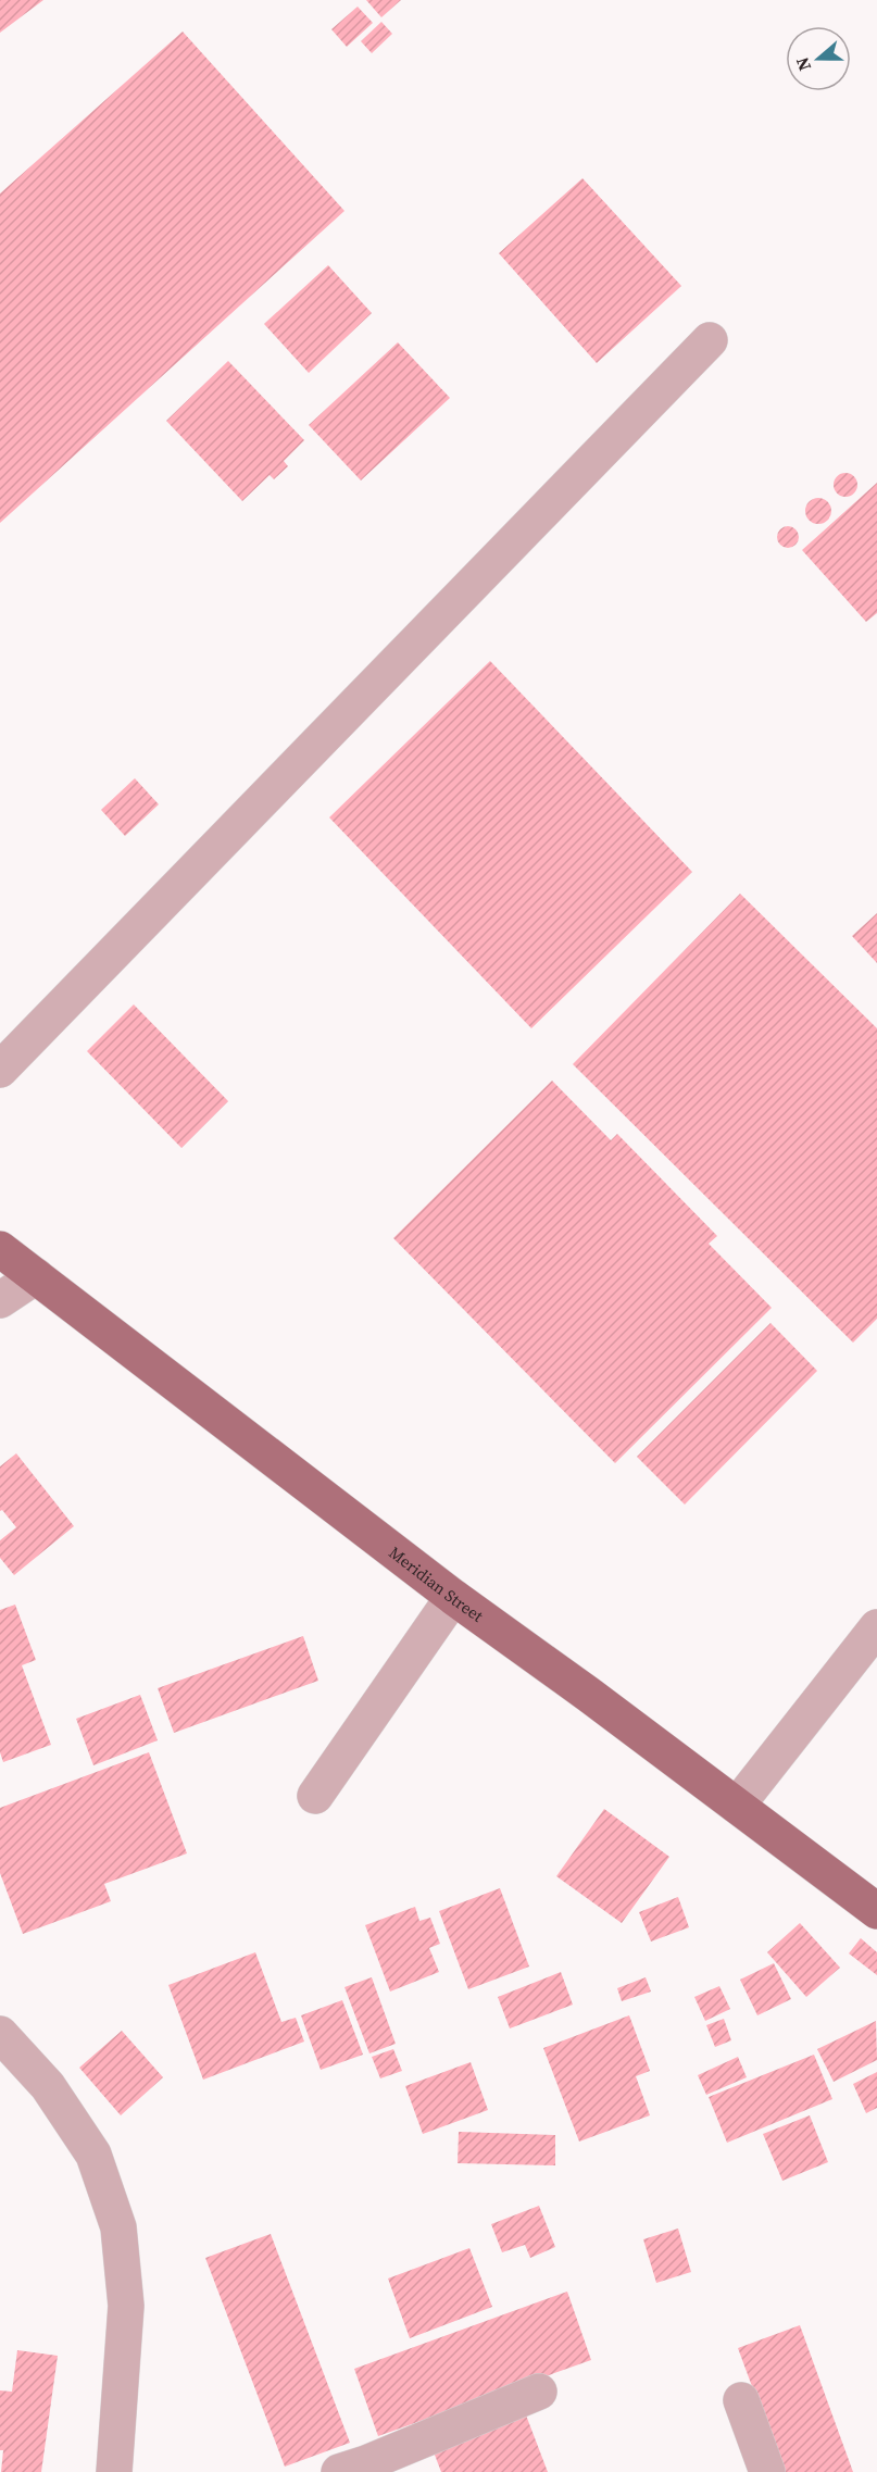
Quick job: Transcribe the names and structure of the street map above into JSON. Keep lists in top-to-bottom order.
{
  "streets": {
    "main road": ["Meridian Street"]
  },
  "north": "left"
}
